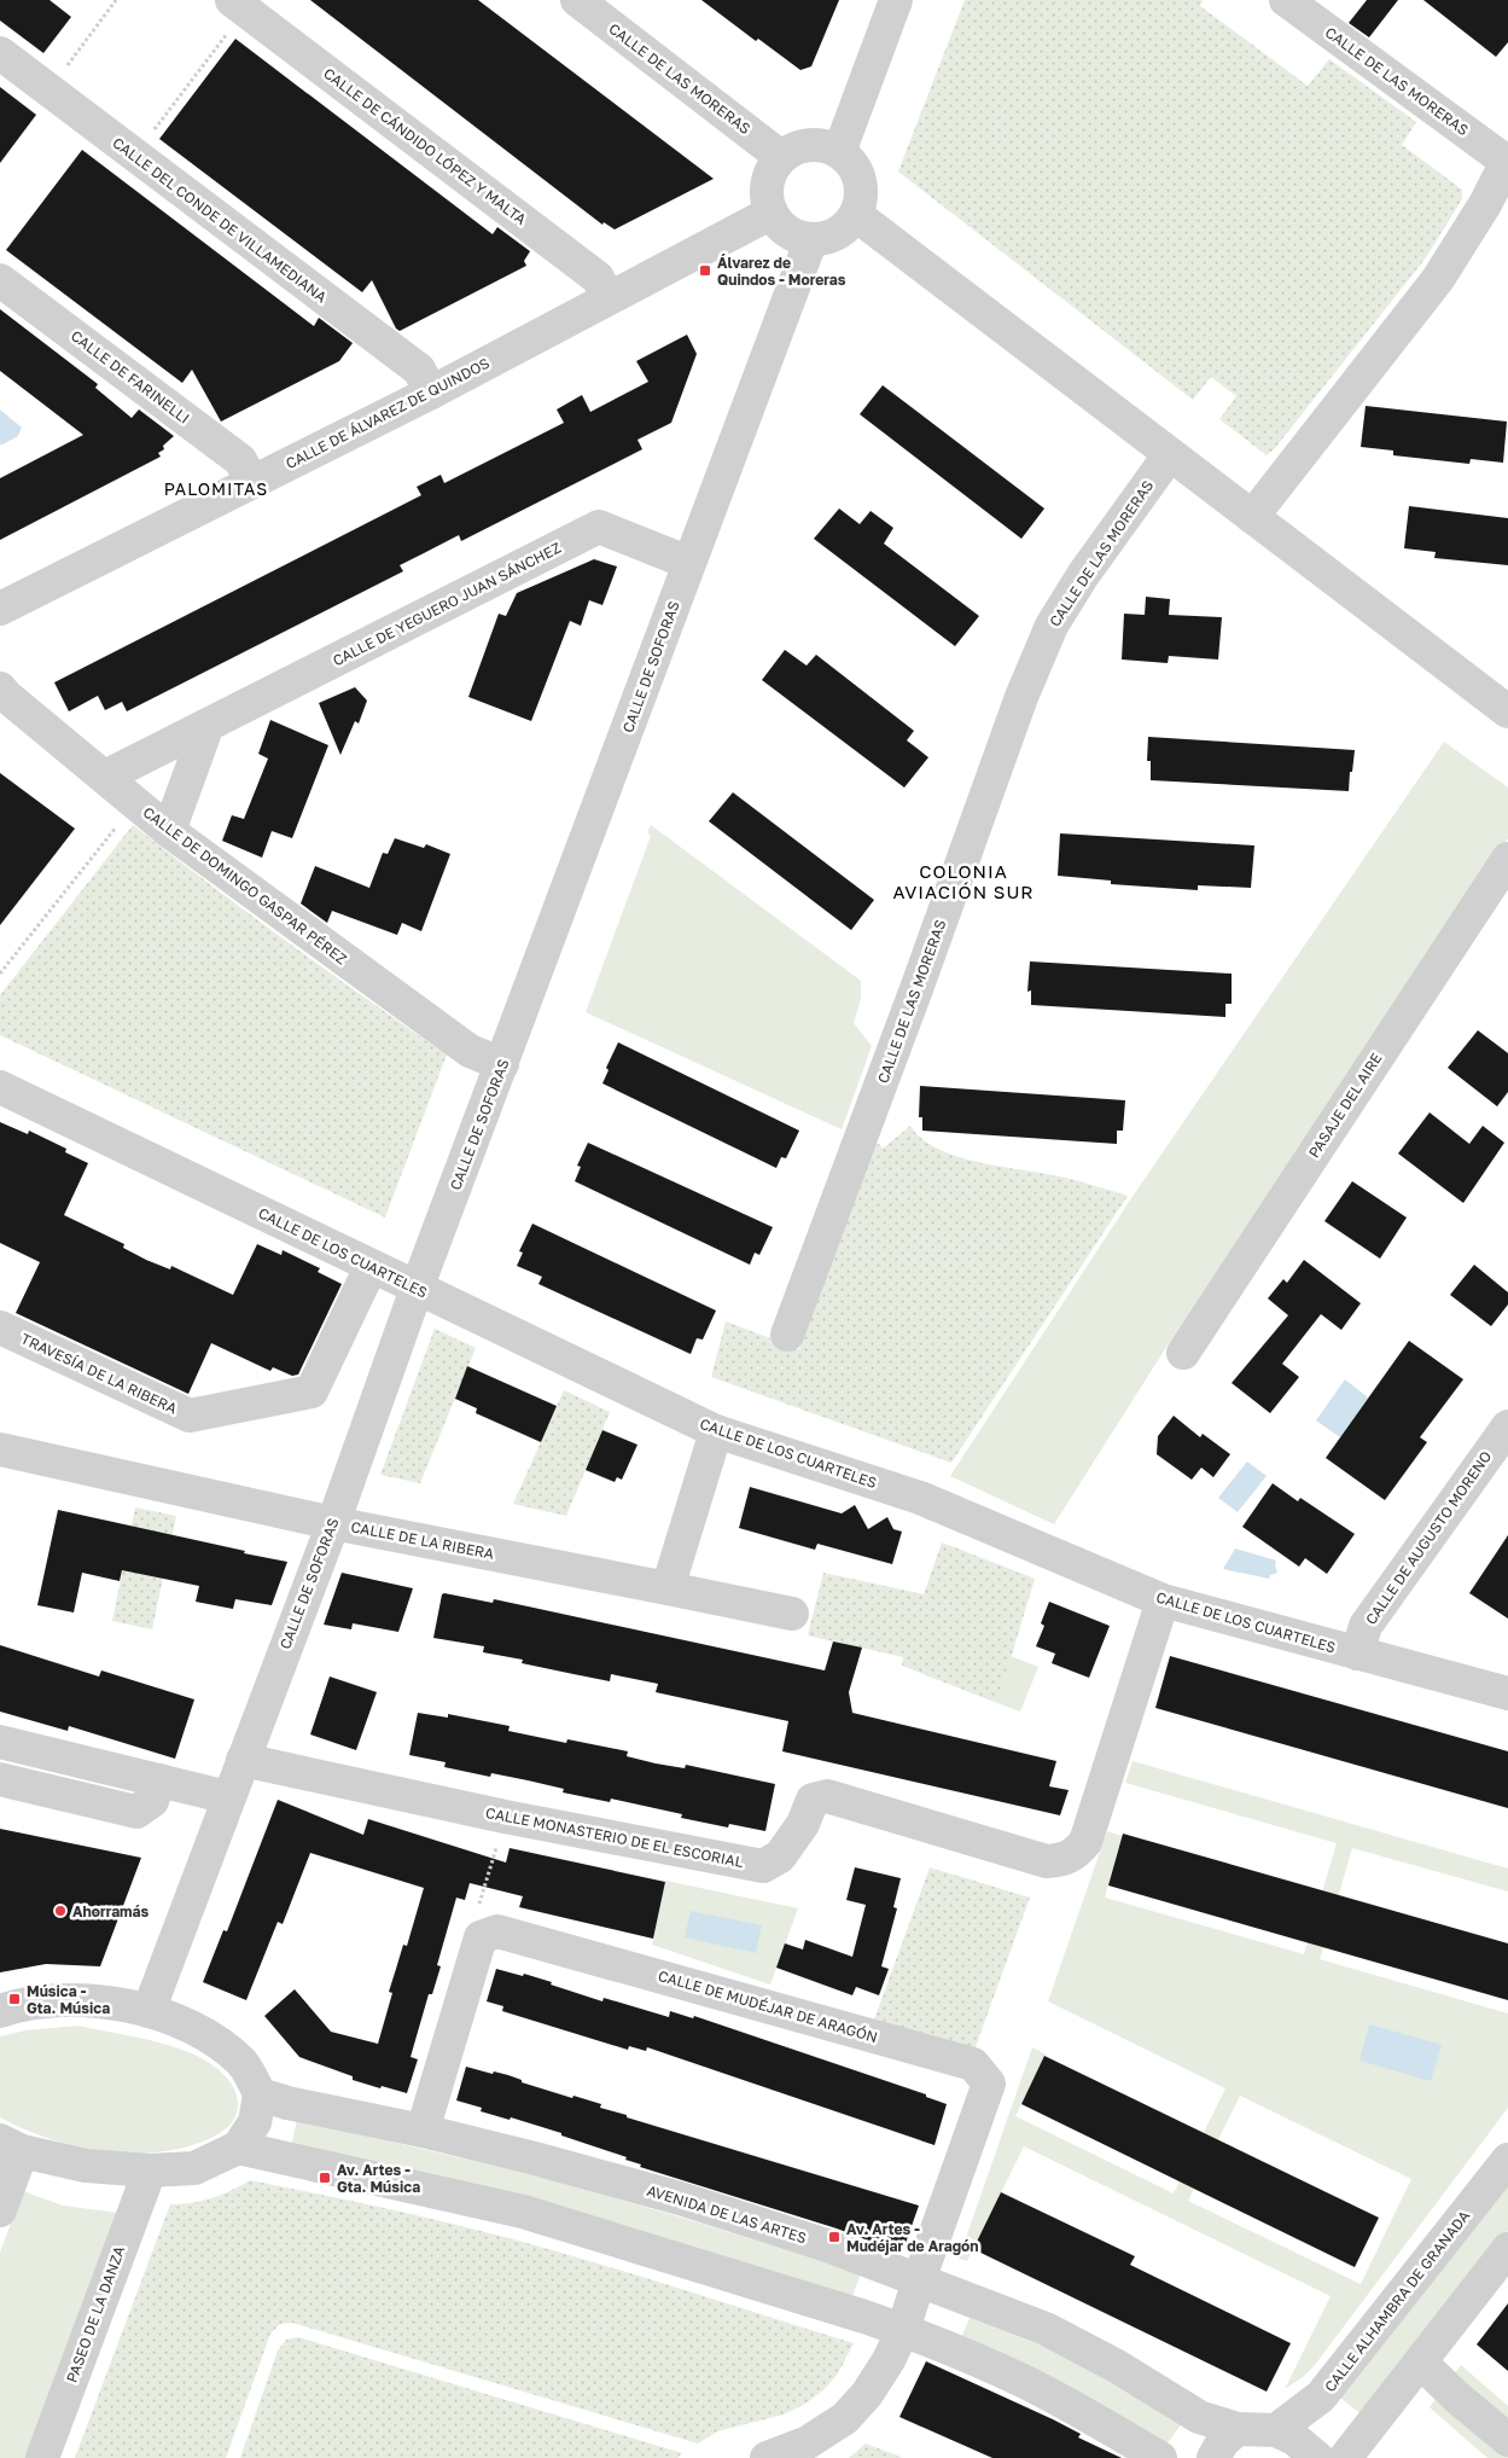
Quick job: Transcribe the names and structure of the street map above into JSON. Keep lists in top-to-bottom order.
{
  "streets": {
    "street": [
      "CALLE DE LAS MORERAS",
      "CALLE DE CÁNDIDO LÓPEZ Y MALTA",
      "CALLE DEL CONDE DE VILLAMEDIANA",
      "CALLE DE FARINELLI",
      "CALLE DE ÁLVAREZ DE QUINDOS",
      "CALLE DE YEGUERO JUAN SÁNCHEZ",
      "CALLE DE SOFORAS",
      "CALLE DE DOMINGO GASPAR PÉREZ",
      "PASAJE DEL AIRE",
      "CALLE DE LOS CUARTELES",
      "TRAVESÍA DE LA RIBERA",
      "CALLE DE AUGUSTO MORENO",
      "CALLE DE LA RIBERA",
      "CALLE MONASTERIO DE EL ESCORIAL",
      "CALLE DE MUDÉJAR DE ARAGÓN",
      "AVENIDA DE LAS ARTES",
      "CALLE ALHAMBRA DE GRANADA",
      "PASEO DE LA DANZA"
    ]
  },
  "crossings": [
    ["CALLE DE LAS MORERAS", "CALLE DE ÁLVAREZ DE QUINDOS"],
    ["CALLE DE LAS MORERAS", "CALLE DE SOFORAS"],
    ["CALLE DE CÁNDIDO LÓPEZ Y MALTA", "CALLE DE ÁLVAREZ DE QUINDOS"],
    ["CALLE DEL CONDE DE VILLAMEDIANA", "CALLE DE ÁLVAREZ DE QUINDOS"],
    ["CALLE DE FARINELLI", "CALLE DE ÁLVAREZ DE QUINDOS"],
    ["CALLE DE ÁLVAREZ DE QUINDOS", "CALLE DE SOFORAS"],
    ["CALLE DE YEGUERO JUAN SÁNCHEZ", "CALLE DE SOFORAS"],
    ["CALLE DE YEGUERO JUAN SÁNCHEZ", "CALLE DE DOMINGO GASPAR PÉREZ"],
    ["CALLE DE SOFORAS", "CALLE DE DOMINGO GASPAR PÉREZ"],
    ["CALLE DE SOFORAS", "CALLE DE LOS CUARTELES"],
    ["CALLE DE SOFORAS", "CALLE DE LA RIBERA"],
    ["CALLE DE SOFORAS", "CALLE MONASTERIO DE EL ESCORIAL"],
    ["CALLE DE LOS CUARTELES", "TRAVESÍA DE LA RIBERA"],
    ["CALLE DE LOS CUARTELES", "CALLE DE AUGUSTO MORENO"],
    ["CALLE DE LOS CUARTELES", "CALLE MONASTERIO DE EL ESCORIAL"],
    ["CALLE DE MUDÉJAR DE ARAGÓN", "AVENIDA DE LAS ARTES"],
    ["AVENIDA DE LAS ARTES", "CALLE ALHAMBRA DE GRANADA"]
  ],
  "districts": ["PALOMITAS", "COLONIA AVIACIÓN SUR"],
  "places": {
    "transit": [
      "Álvarez de Quindos - Moreras",
      "Música - Gta. Música",
      "Av. Artes - Gta. Música",
      "Av. Artes - Mudéjar de Aragón"
    ],
    "other": ["Ahorramás"]
  }
}
